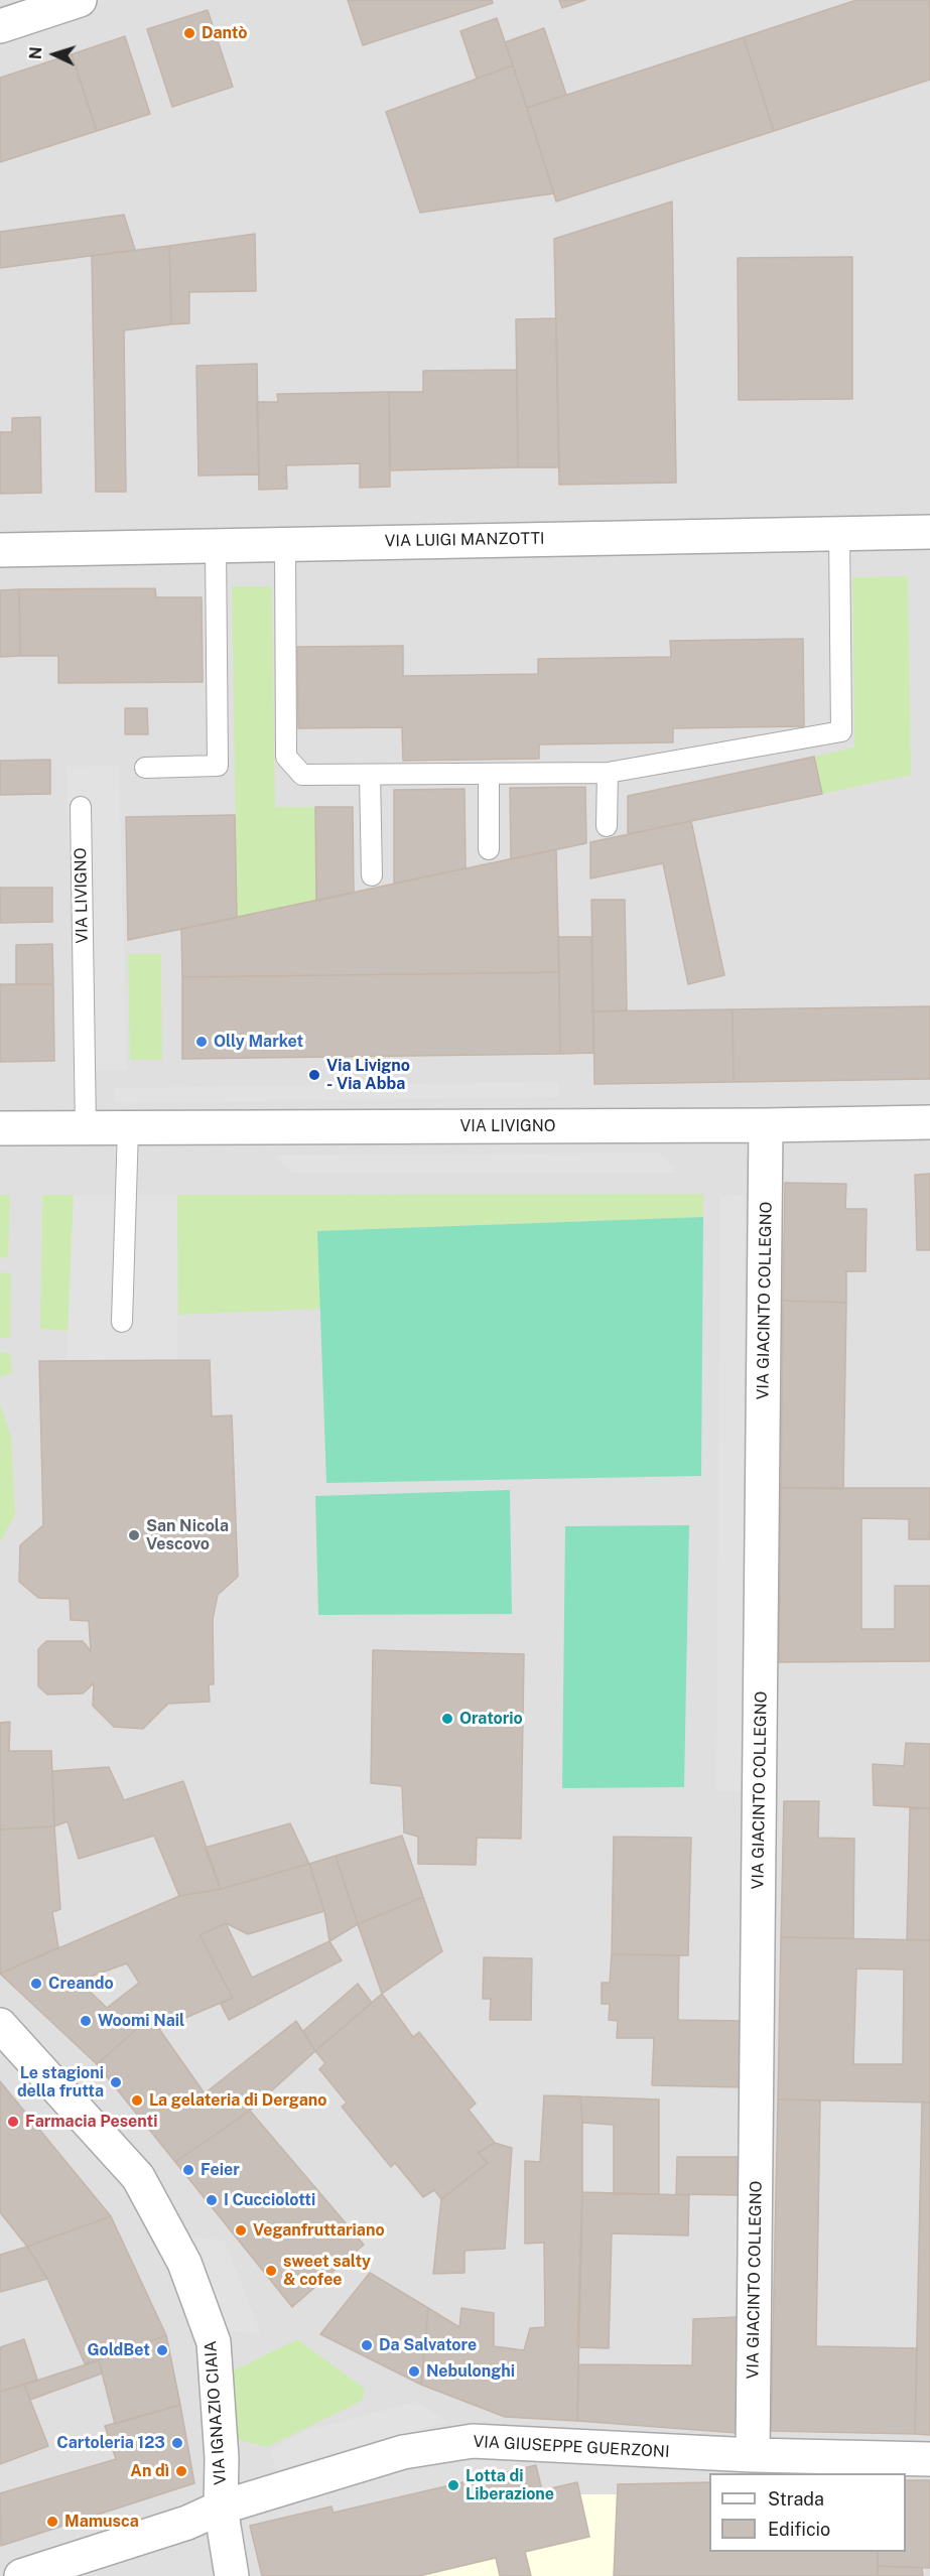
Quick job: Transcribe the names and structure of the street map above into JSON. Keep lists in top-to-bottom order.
{
  "streets": {
    "street": [
      "VIA LUIGI MANZOTTI",
      "VIA LIVIGNO",
      "VIA GIACINTO COLLEGNO",
      "VIA IGNAZIO CIAIA",
      "VIA GIUSEPPE GUERZONI"
    ]
  },
  "crossings": [
    ["VIA LIVIGNO", "VIA GIACINTO COLLEGNO"],
    ["VIA GIACINTO COLLEGNO", "VIA GIUSEPPE GUERZONI"],
    ["VIA IGNAZIO CIAIA", "VIA GIUSEPPE GUERZONI"]
  ],
  "places": [
    "Dantò",
    "Olly Market",
    "Via Livigno - Via Abba",
    "San Nicola Vescovo",
    "Oratorio",
    "Creando",
    "Woomi Nail",
    "Le stagioni della frutta",
    "La gelateria di Dergano",
    "Farmacia Pesenti",
    "Feier",
    "I Cucciolotti",
    "Veganfruttariano",
    "sweet salty & cofee",
    "Da Salvatore",
    "GoldBet",
    "Nebulonghi",
    "Cartoleria 123",
    "An dì",
    "Lotta di Liberazione",
    "Mamusca"
  ],
  "legend": ["Strada", "Edificio"],
  "north": "left"
}
